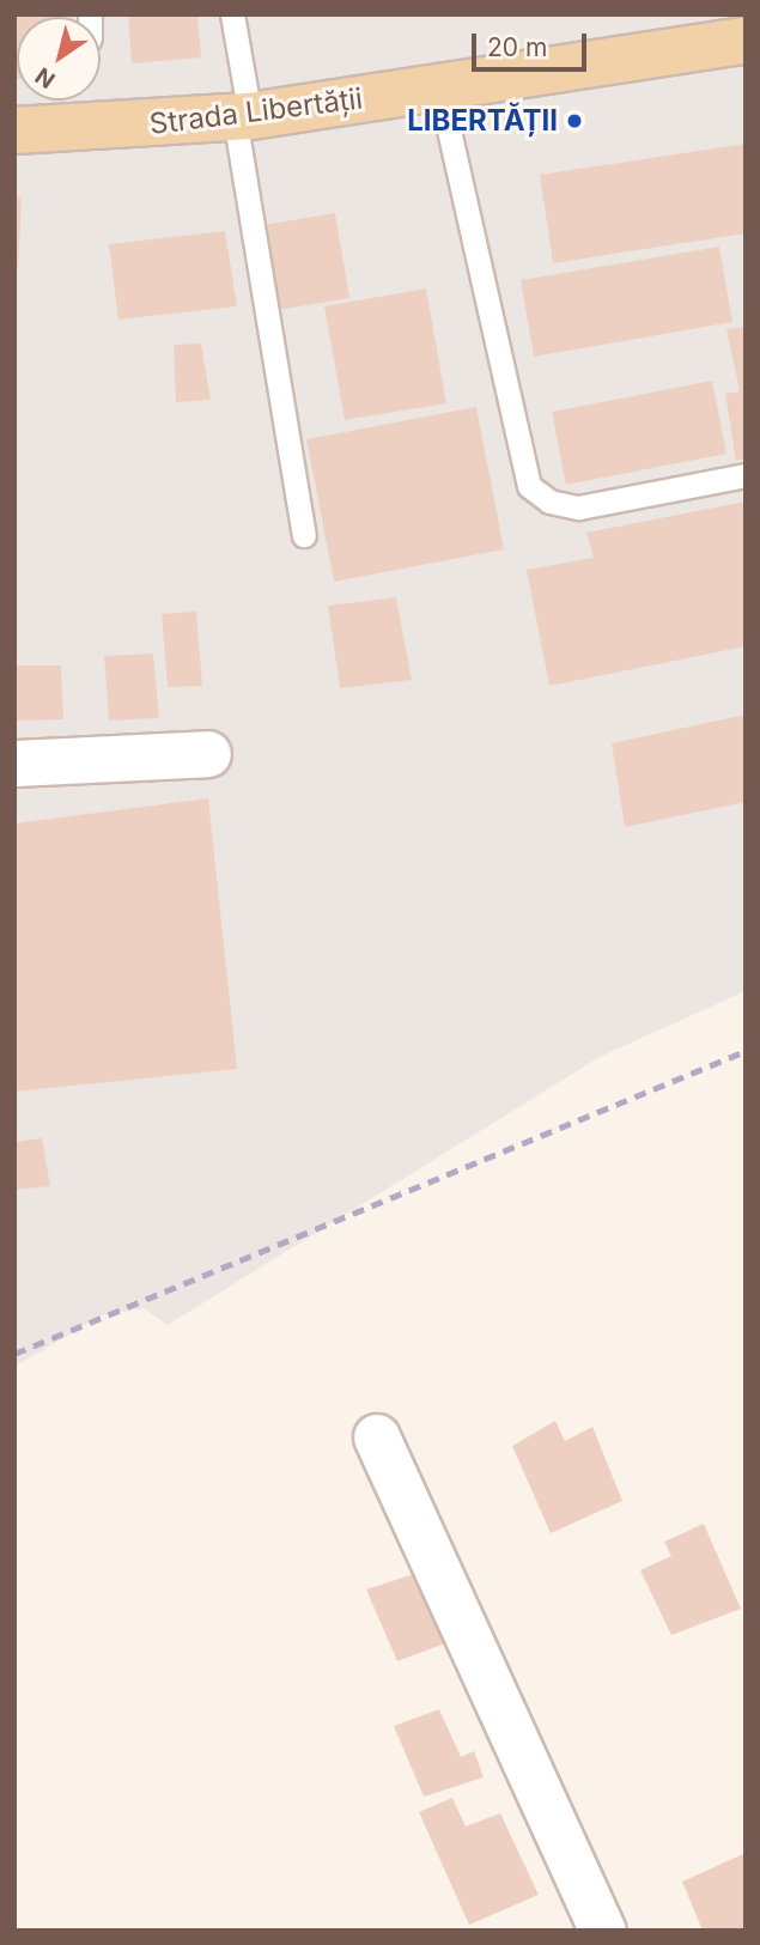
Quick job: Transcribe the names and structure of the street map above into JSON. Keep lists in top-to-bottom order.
{
  "streets": {
    "main road": ["Strada Libertății"]
  },
  "places": ["LIBERTĂȚII"],
  "scale_bar": "20 m",
  "north": "bottom left"
}
